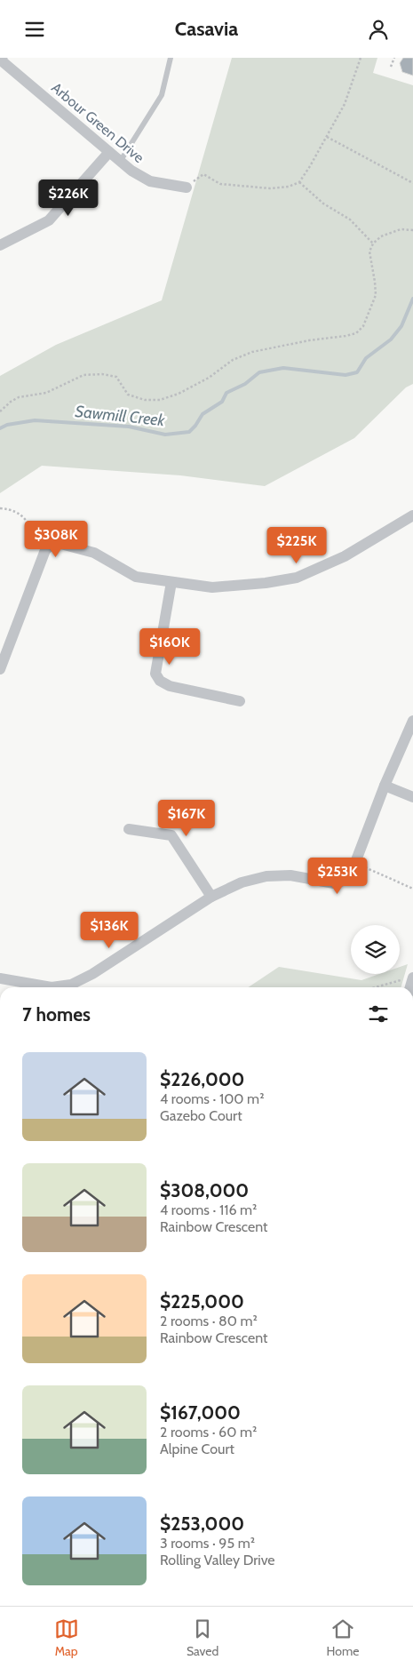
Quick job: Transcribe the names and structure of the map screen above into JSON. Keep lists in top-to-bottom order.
{
  "streets": {
    "street": ["Arbour Green Drive"]
  },
  "water": ["Sawmill Creek"],
  "page": {
    "header": "Casavia",
    "price": [
      "$226K",
      "$308K",
      "$225K",
      "$160K",
      "$167K",
      "$253K",
      "$136K"
    ],
    "heading": "7 homes",
    "list": [
      {
        "name": "$226,000",
        "note": "4 rooms · 100 m² · Gazebo Court"
      },
      {
        "name": "$308,000",
        "note": "4 rooms · 116 m² · Rainbow Crescent"
      },
      {
        "name": "$225,000",
        "note": "2 rooms · 80 m² · Rainbow Crescent"
      },
      {
        "name": "$167,000",
        "note": "2 rooms · 60 m² · Alpine Court"
      },
      {
        "name": "$253,000",
        "note": "3 rooms · 95 m² · Rolling Valley Drive"
      }
    ],
    "tabs": ["Map", "Saved", "Home"]
  }
}
